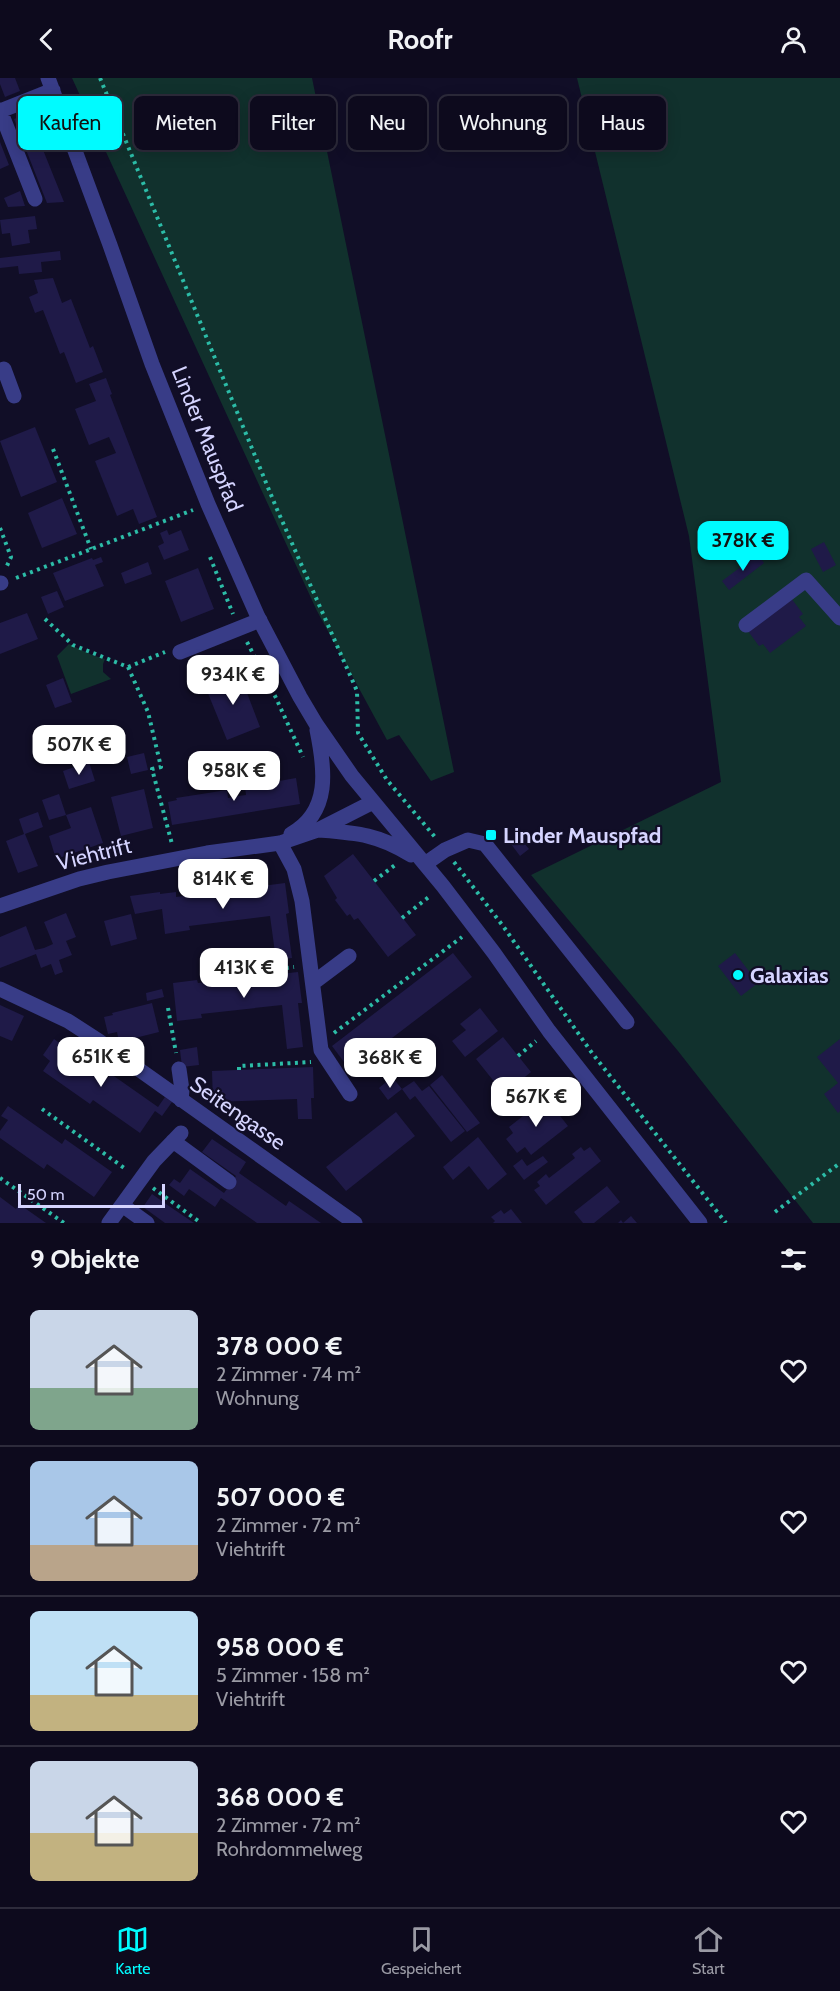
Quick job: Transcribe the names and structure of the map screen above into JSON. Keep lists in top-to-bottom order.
{
  "streets": {
    "street": ["Linder Mauspfad", "Viehtrift", "Seitengasse"]
  },
  "crossings": [
    ["Linder Mauspfad", "Viehtrift"]
  ],
  "places": {
    "transit": ["Linder Mauspfad"],
    "other": ["Galaxias"]
  },
  "scale_bar": "50 m",
  "page": {
    "header": "Roofr",
    "chip": [
      "Kaufen",
      "Mieten",
      "Filter",
      "Neu",
      "Wohnung",
      "Haus"
    ],
    "price": [
      "378K €",
      "934K €",
      "507K €",
      "958K €",
      "814K €",
      "413K €",
      "651K €",
      "368K €",
      "567K €"
    ],
    "scale": "50 m",
    "heading": "9 Objekte",
    "list": [
      {
        "name": "378 000 €",
        "note": "2 Zimmer · 74 m² · Wohnung"
      },
      {
        "name": "507 000 €",
        "note": "2 Zimmer · 72 m² · Viehtrift"
      },
      {
        "name": "958 000 €",
        "note": "5 Zimmer · 158 m² · Viehtrift"
      },
      {
        "name": "368 000 €",
        "note": "2 Zimmer · 72 m² · Rohrdommelweg"
      }
    ],
    "tabs": ["Karte", "Gespeichert", "Start"]
  }
}
